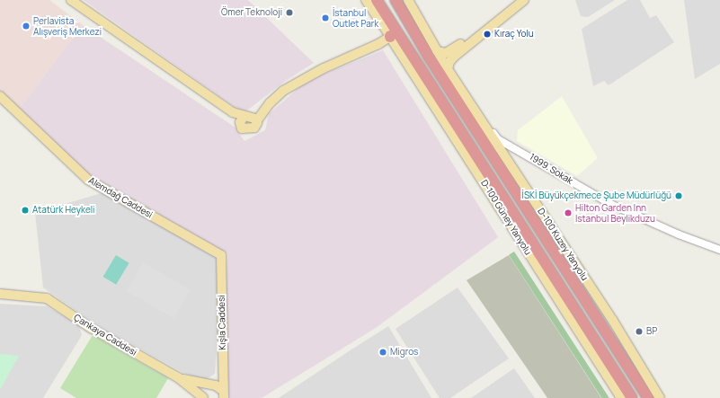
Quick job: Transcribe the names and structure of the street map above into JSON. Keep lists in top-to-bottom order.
{
  "streets": {
    "main road": [
      "Alemdağ Caddesi",
      "D-100 Güney Yanyolu",
      "D-100 Kuzey Yanyolu",
      "Kışla Caddesi",
      "Çankaya Caddesi"
    ],
    "street": ["1999. Sokak"]
  },
  "crossings": [
    ["1999. Sokak", "D-100 Kuzey Yanyolu"],
    ["Alemdağ Caddesi", "Kışla Caddesi"]
  ],
  "places": [
    "Ömer Teknoloji",
    "İstanbul Outlet Park",
    "Perlavista Alışveriş Merkezi",
    "Kıraç Yolu",
    "İSKİ Büyükçekmece Şube Müdürlüğü",
    "Atatürk Heykeli",
    "Hilton Garden Inn Istanbul Beylikduzu",
    "BP",
    "Migros"
  ]
}
